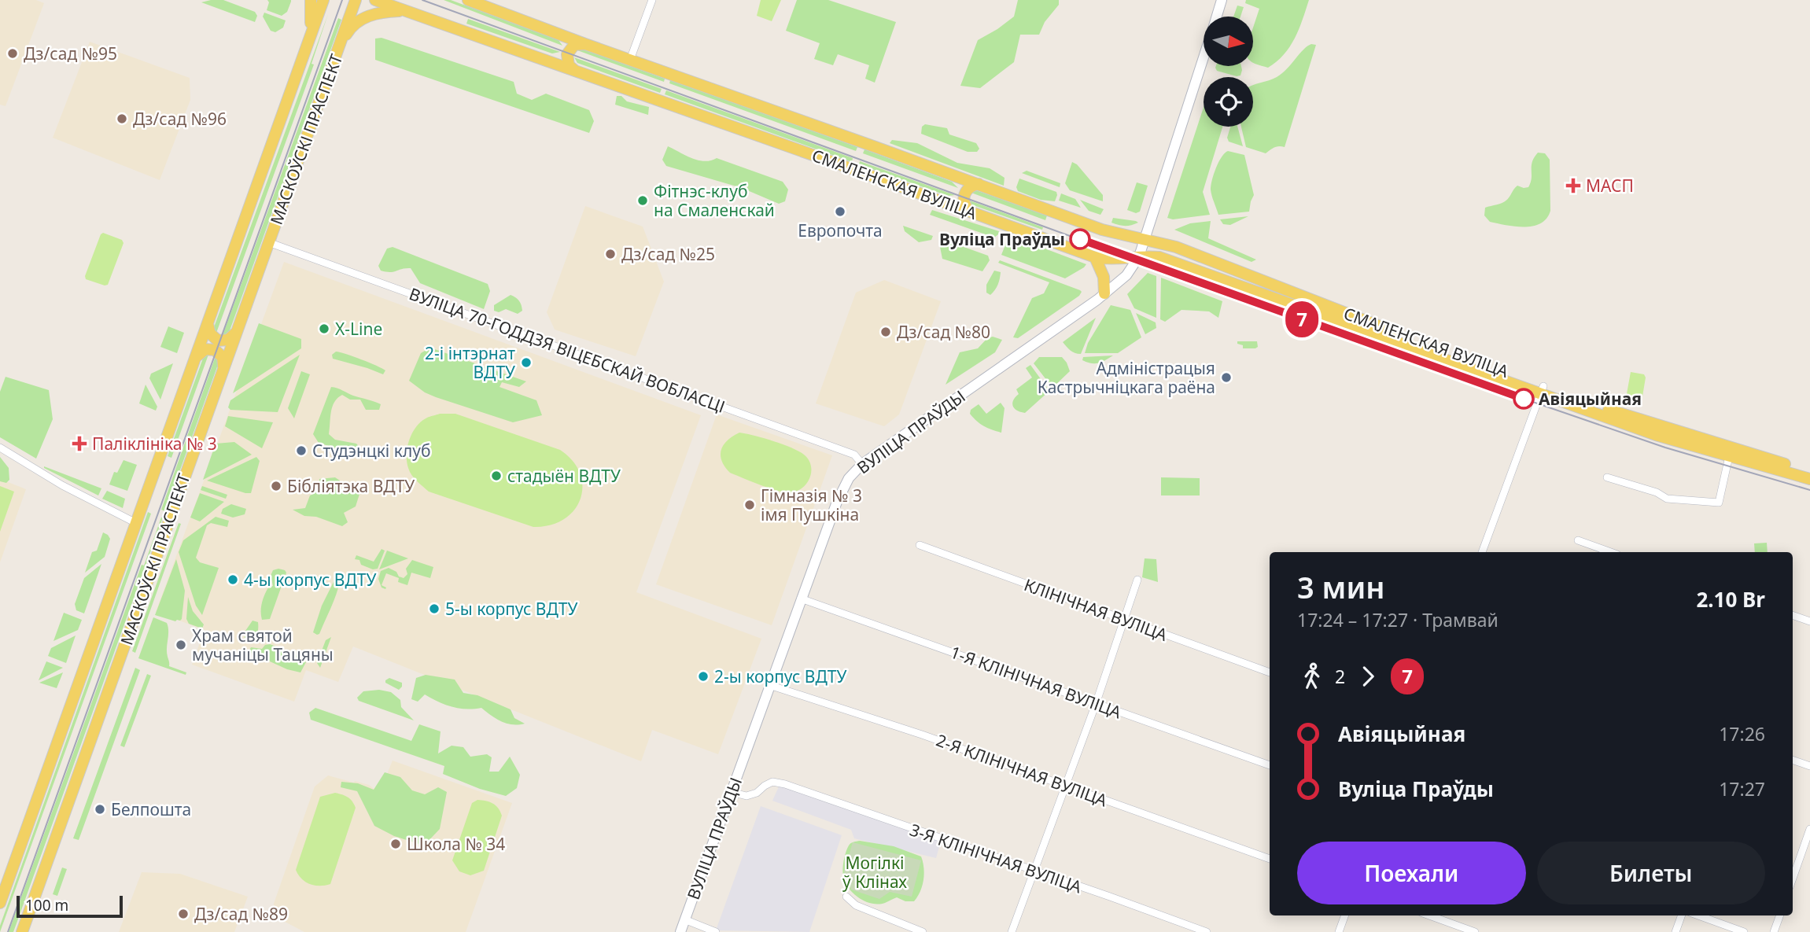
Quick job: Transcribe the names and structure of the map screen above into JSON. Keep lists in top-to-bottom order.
{
  "streets": {
    "main road": ["МАСКОЎСКІ ПРАСПЕКТ", "СМАЛЕНСКАЯ ВУЛІЦА", "ВУЛІЦА ПРАЎДЫ"],
    "street": [
      "ВУЛІЦА 70-ГОДДЗЯ ВІЦЕБСКАЙ ВОБЛАСЦІ",
      "КЛІНІЧНАЯ ВУЛІЦА",
      "1-Я КЛІНІЧНАЯ ВУЛІЦА",
      "2-Я КЛІНІЧНАЯ ВУЛІЦА",
      "3-Я КЛІНІЧНАЯ ВУЛІЦА"
    ]
  },
  "crossings": [
    ["МАСКОЎСКІ ПРАСПЕКТ", "ВУЛІЦА 70-ГОДДЗЯ ВІЦЕБСКАЙ ВОБЛАСЦІ"],
    ["СМАЛЕНСКАЯ ВУЛІЦА", "ВУЛІЦА ПРАЎДЫ"],
    ["ВУЛІЦА 70-ГОДДЗЯ ВІЦЕБСКАЙ ВОБЛАСЦІ", "ВУЛІЦА ПРАЎДЫ"],
    ["ВУЛІЦА ПРАЎДЫ", "1-Я КЛІНІЧНАЯ ВУЛІЦА"],
    ["ВУЛІЦА ПРАЎДЫ", "2-Я КЛІНІЧНАЯ ВУЛІЦА"],
    ["ВУЛІЦА ПРАЎДЫ", "3-Я КЛІНІЧНАЯ ВУЛІЦА"]
  ],
  "parks": ["Могілкі ў Клінах"],
  "places": {
    "other": [
      "Дз/сад №95",
      "Дз/сад №96",
      "Фітнэс-клуб на Смаленскай",
      "Европочта",
      "Вуліца Праўды",
      "Дз/сад №25",
      "X-Line",
      "Дз/сад №80",
      "2-і інтэрнат ВДТУ",
      "Адміністрацыя Кастрычніцкага раёна",
      "Авіяцыйная",
      "Студэнцкі клуб",
      "стадыён ВДТУ",
      "Бібліятэка ВДТУ",
      "Гімназія № 3 імя Пушкіна",
      "4-ы корпус ВДТУ",
      "5-ы корпус ВДТУ",
      "Храм святой мучаніцы Тацяны",
      "2-ы корпус ВДТУ",
      "Белпошта",
      "Школа № 34",
      "Дз/сад №89"
    ],
    "health": ["МАСП", "Паліклініка № 3"]
  },
  "lines": ["tram line 7"],
  "scale_bar": "100 m",
  "north": "right",
  "page": {
    "on_map": "7",
    "heading": ["3 мин", "17:24 – 17:27 · Трамвай", "2.10 Br"],
    "legs": ["2", "7"],
    "list": [
      {
        "name": "Авіяцыйная",
        "value": "17:26"
      },
      {
        "name": "Вуліца Праўды",
        "value": "17:27"
      }
    ],
    "buttons": ["Поехали", "Билеты"],
    "scale": "100 m"
  }
}
